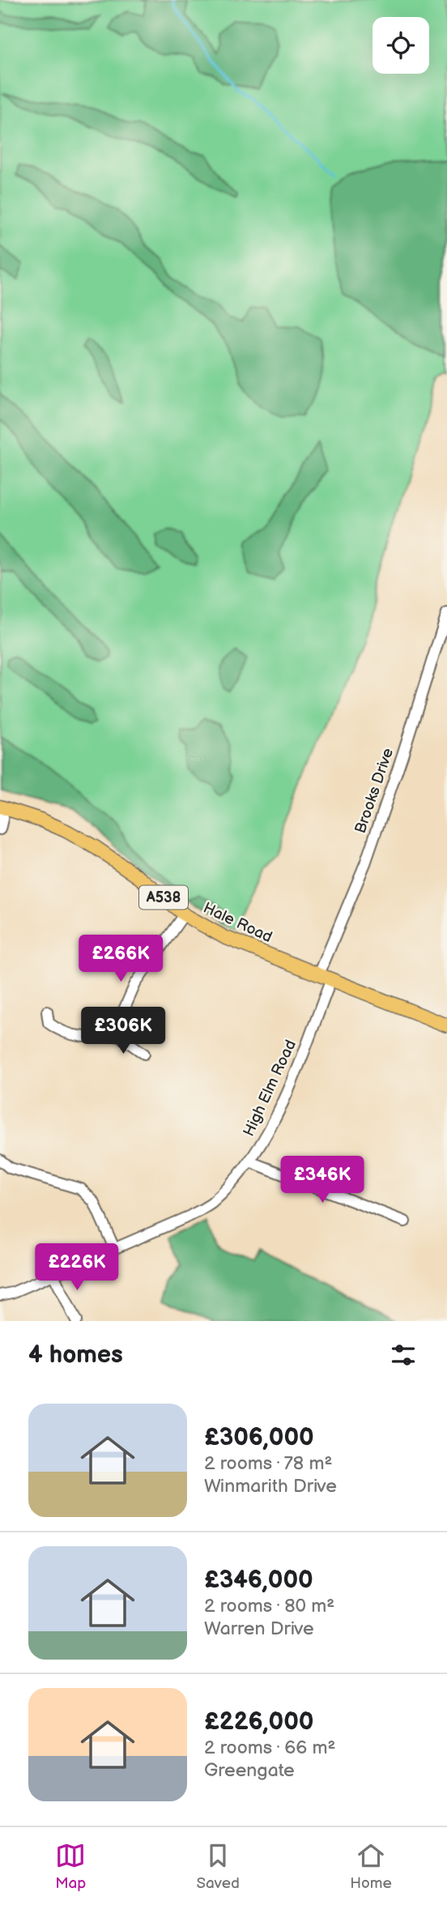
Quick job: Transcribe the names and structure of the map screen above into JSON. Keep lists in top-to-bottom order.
{
  "streets": {
    "main road": ["A538", "Hale Road"],
    "street": ["Brooks Drive", "High Elm Road"]
  },
  "crossings": [
    ["Brooks Drive", "Hale Road"],
    ["Brooks Drive", "High Elm Road"],
    ["Hale Road", "High Elm Road"]
  ],
  "page": {
    "price": [
      "£266K",
      "£306K",
      "£346K",
      "£226K"
    ],
    "heading": "4 homes",
    "list": [
      {
        "name": "£306,000",
        "note": "2 rooms · 78 m² · Winmarith Drive"
      },
      {
        "name": "£346,000",
        "note": "2 rooms · 80 m² · Warren Drive"
      },
      {
        "name": "£226,000",
        "note": "2 rooms · 66 m² · Greengate"
      }
    ],
    "tabs": ["Map", "Saved", "Home"]
  }
}
